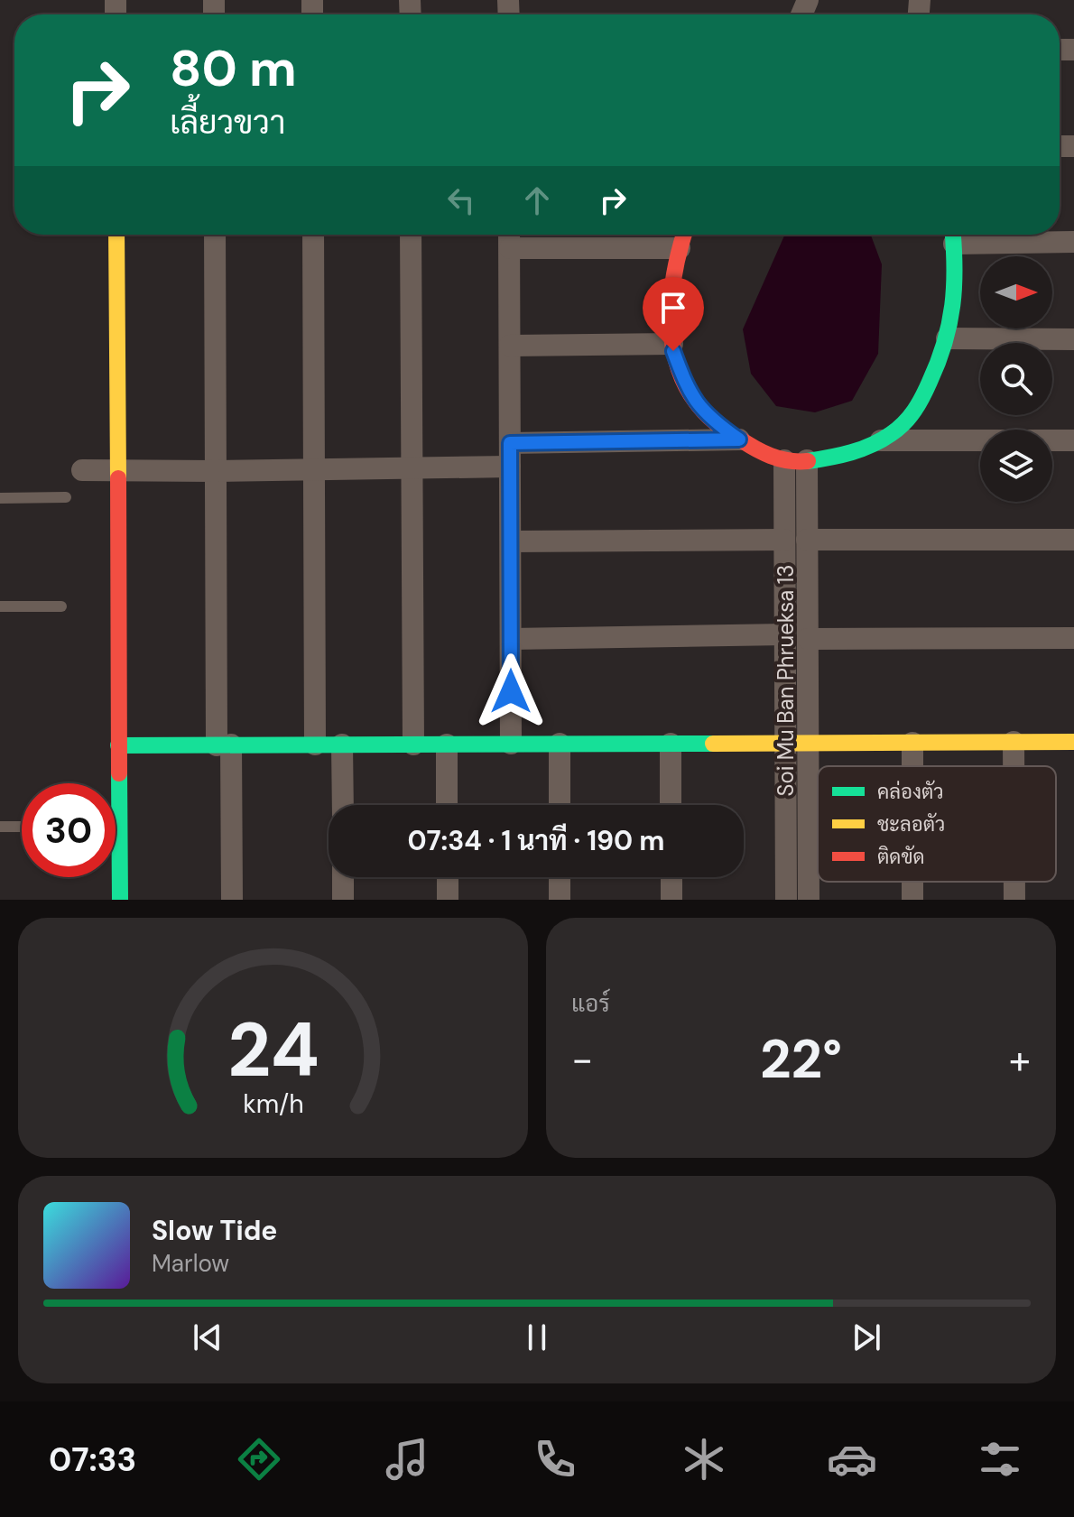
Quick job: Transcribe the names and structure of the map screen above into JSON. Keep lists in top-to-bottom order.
{
  "streets": {
    "street": ["Soi Mu Ban Phrueksa 13"]
  },
  "legend": ["คล่องตัว", "ชะลอตัว", "ติดขัด"],
  "north": "right",
  "page": {
    "turn": ["80 m", "เลี้ยวขวา"],
    "limit": "30",
    "trip": "07:34 · 1 นาที · 190 m",
    "tile": "แอร์",
    "heat": ["−", "22°", "+"],
    "song": ["Slow Tide", "Marlow"],
    "tabs": "07:33",
    "gauge": ["24", "km/h"]
  }
}
